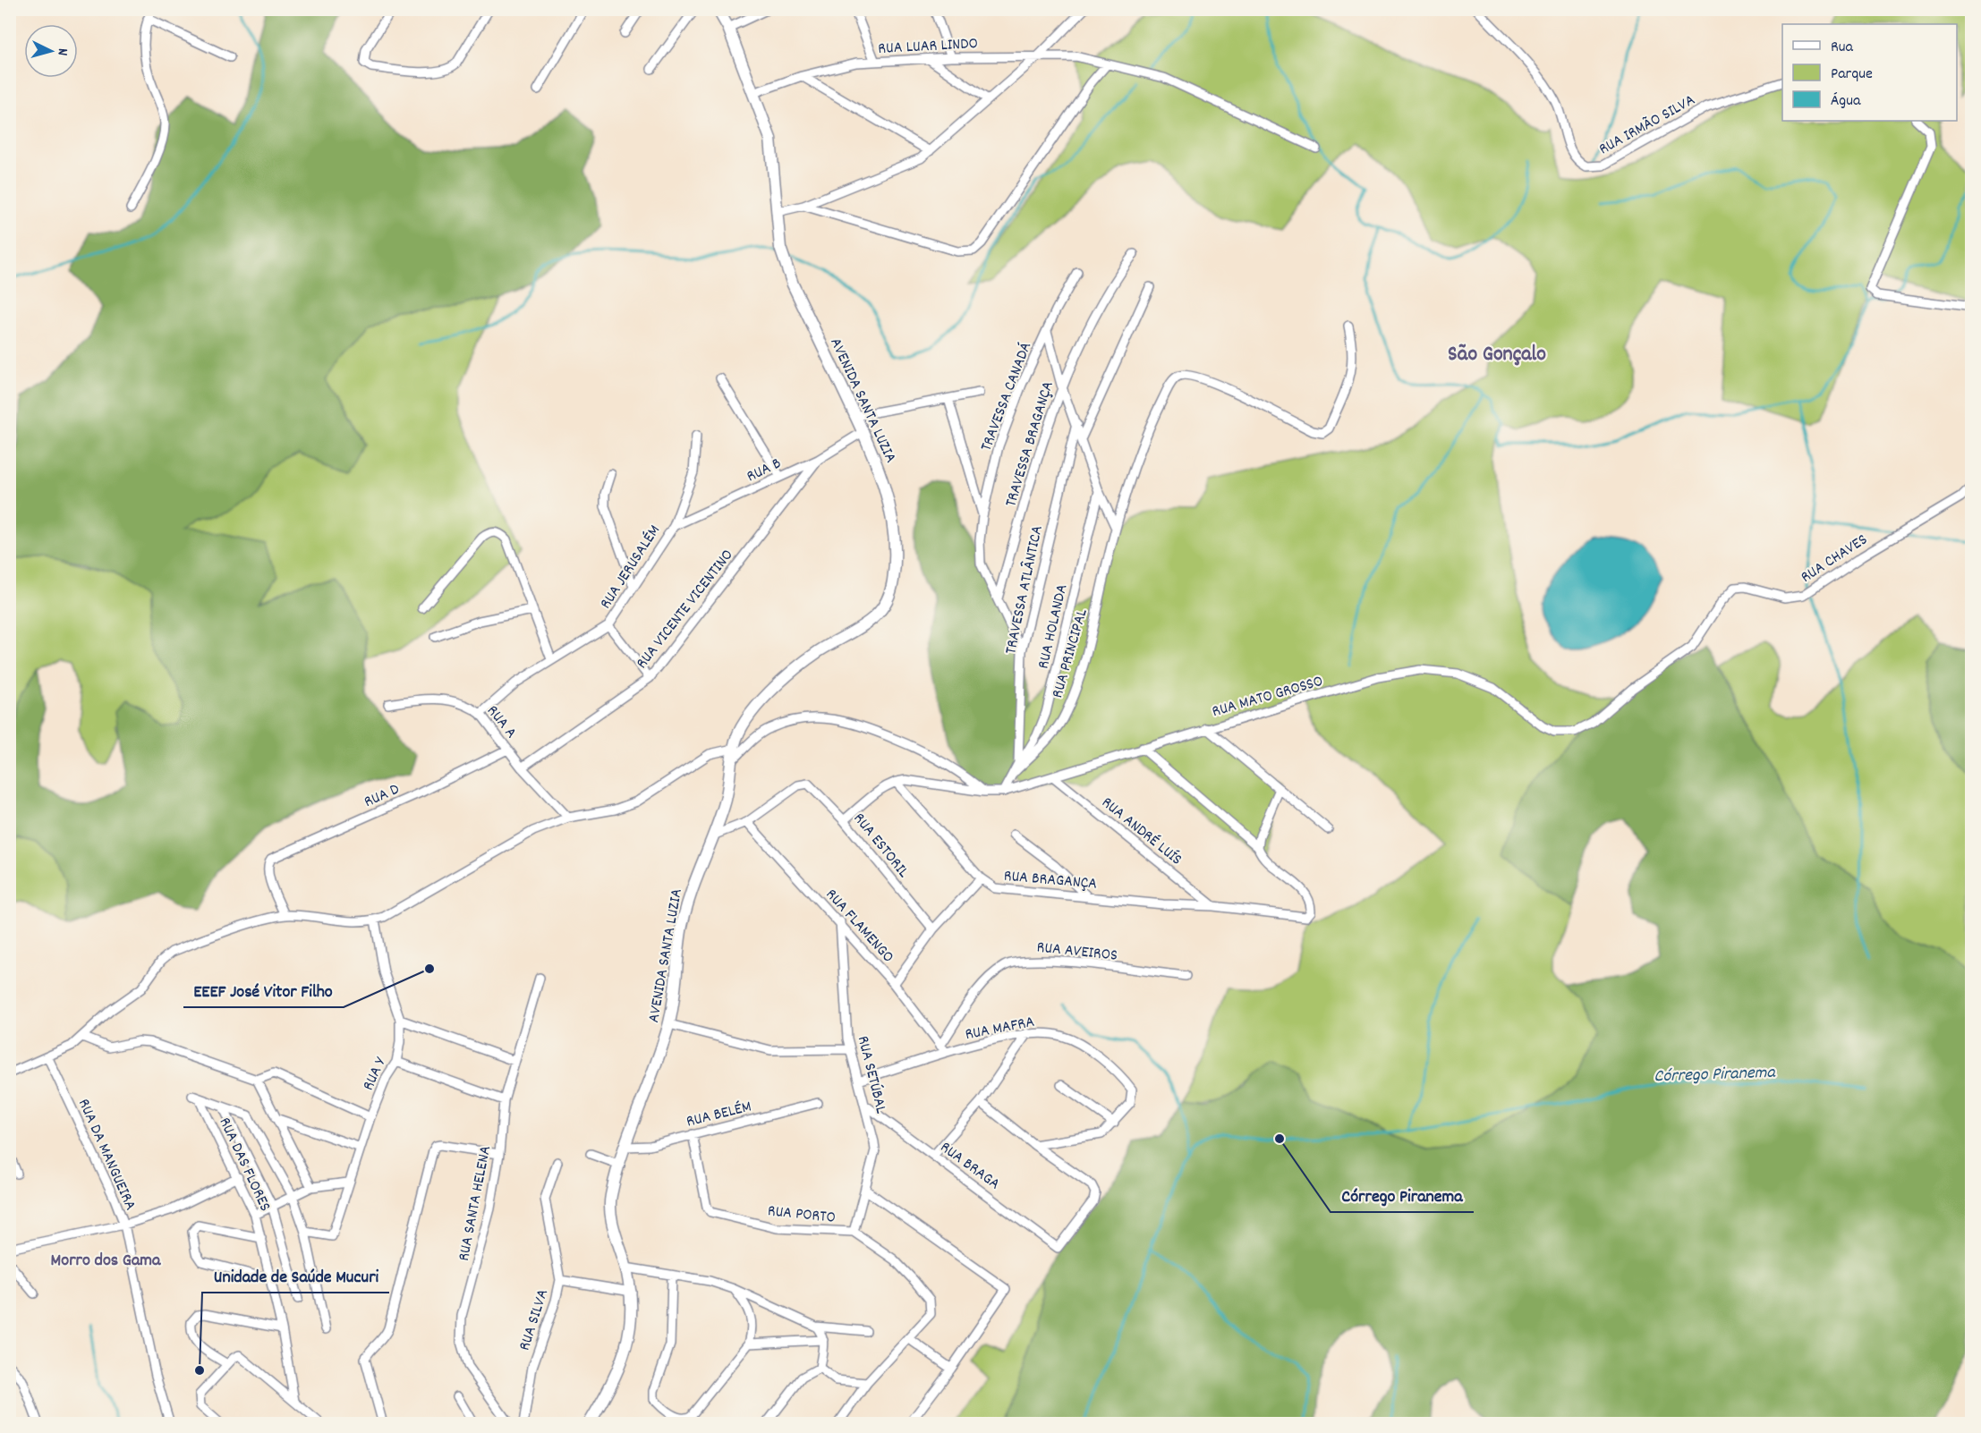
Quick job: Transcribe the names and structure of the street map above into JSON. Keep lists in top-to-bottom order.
{
  "streets": {
    "street": [
      "RUA LUAR LINDO",
      "RUA IRMÃO SILVA",
      "TRAVESSA CANADÁ",
      "AVENIDA SANTA LUZIA",
      "TRAVESSA BRAGANÇA",
      "RUA B",
      "RUA CHAVES",
      "RUA JERUSALÉM",
      "TRAVESSA ATLÂNTICA",
      "RUA VICENTE VICENTINO",
      "RUA HOLANDA",
      "RUA PRINCIPAL",
      "RUA MATO GROSSO",
      "RUA A",
      "RUA D",
      "RUA ANDRÉ LUÍS",
      "RUA ESTORIL",
      "RUA BRAGANÇA",
      "RUA FLAMENGO",
      "RUA AVEIROS",
      "RUA MAFRA",
      "RUA Y",
      "RUA SETÚBAL",
      "RUA BELÉM",
      "RUA DA MANGUEIRA",
      "RUA DAS FLORES",
      "RUA BRAGA",
      "RUA SANTA HELENA",
      "RUA PORTO",
      "RUA SILVA"
    ]
  },
  "crossings": [
    ["RUA LUAR LINDO", "AVENIDA SANTA LUZIA"],
    ["TRAVESSA CANADÁ", "TRAVESSA BRAGANÇA"],
    ["AVENIDA SANTA LUZIA", "RUA B"],
    ["AVENIDA SANTA LUZIA", "RUA BELÉM"],
    ["RUA B", "RUA JERUSALÉM"],
    ["RUA B", "RUA VICENTE VICENTINO"],
    ["RUA CHAVES", "RUA MATO GROSSO"],
    ["RUA JERUSALÉM", "RUA A"],
    ["TRAVESSA ATLÂNTICA", "RUA HOLANDA"],
    ["TRAVESSA ATLÂNTICA", "RUA PRINCIPAL"],
    ["RUA VICENTE VICENTINO", "RUA A"],
    ["RUA HOLANDA", "RUA PRINCIPAL"],
    ["RUA MATO GROSSO", "RUA ANDRÉ LUÍS"],
    ["RUA A", "RUA D"],
    ["RUA ANDRÉ LUÍS", "RUA BRAGANÇA"],
    ["RUA ESTORIL", "RUA BRAGANÇA"],
    ["RUA ESTORIL", "RUA FLAMENGO"],
    ["RUA BRAGANÇA", "RUA FLAMENGO"],
    ["RUA FLAMENGO", "RUA AVEIROS"],
    ["RUA FLAMENGO", "RUA MAFRA"],
    ["RUA FLAMENGO", "RUA SETÚBAL"],
    ["RUA AVEIROS", "RUA MAFRA"],
    ["RUA MAFRA", "RUA BRAGA"],
    ["RUA SETÚBAL", "RUA BRAGA"],
    ["RUA SETÚBAL", "RUA PORTO"],
    ["RUA BELÉM", "RUA PORTO"]
  ],
  "districts": ["São Gonçalo", "Morro dos Gama"],
  "water": ["Córrego Piranema"],
  "places": ["EEEF José Vitor Filho", "Córrego Piranema", "Unidade de Saúde Mucuri"],
  "legend": ["Rua", "Parque", "Água"],
  "north": "right"
}
